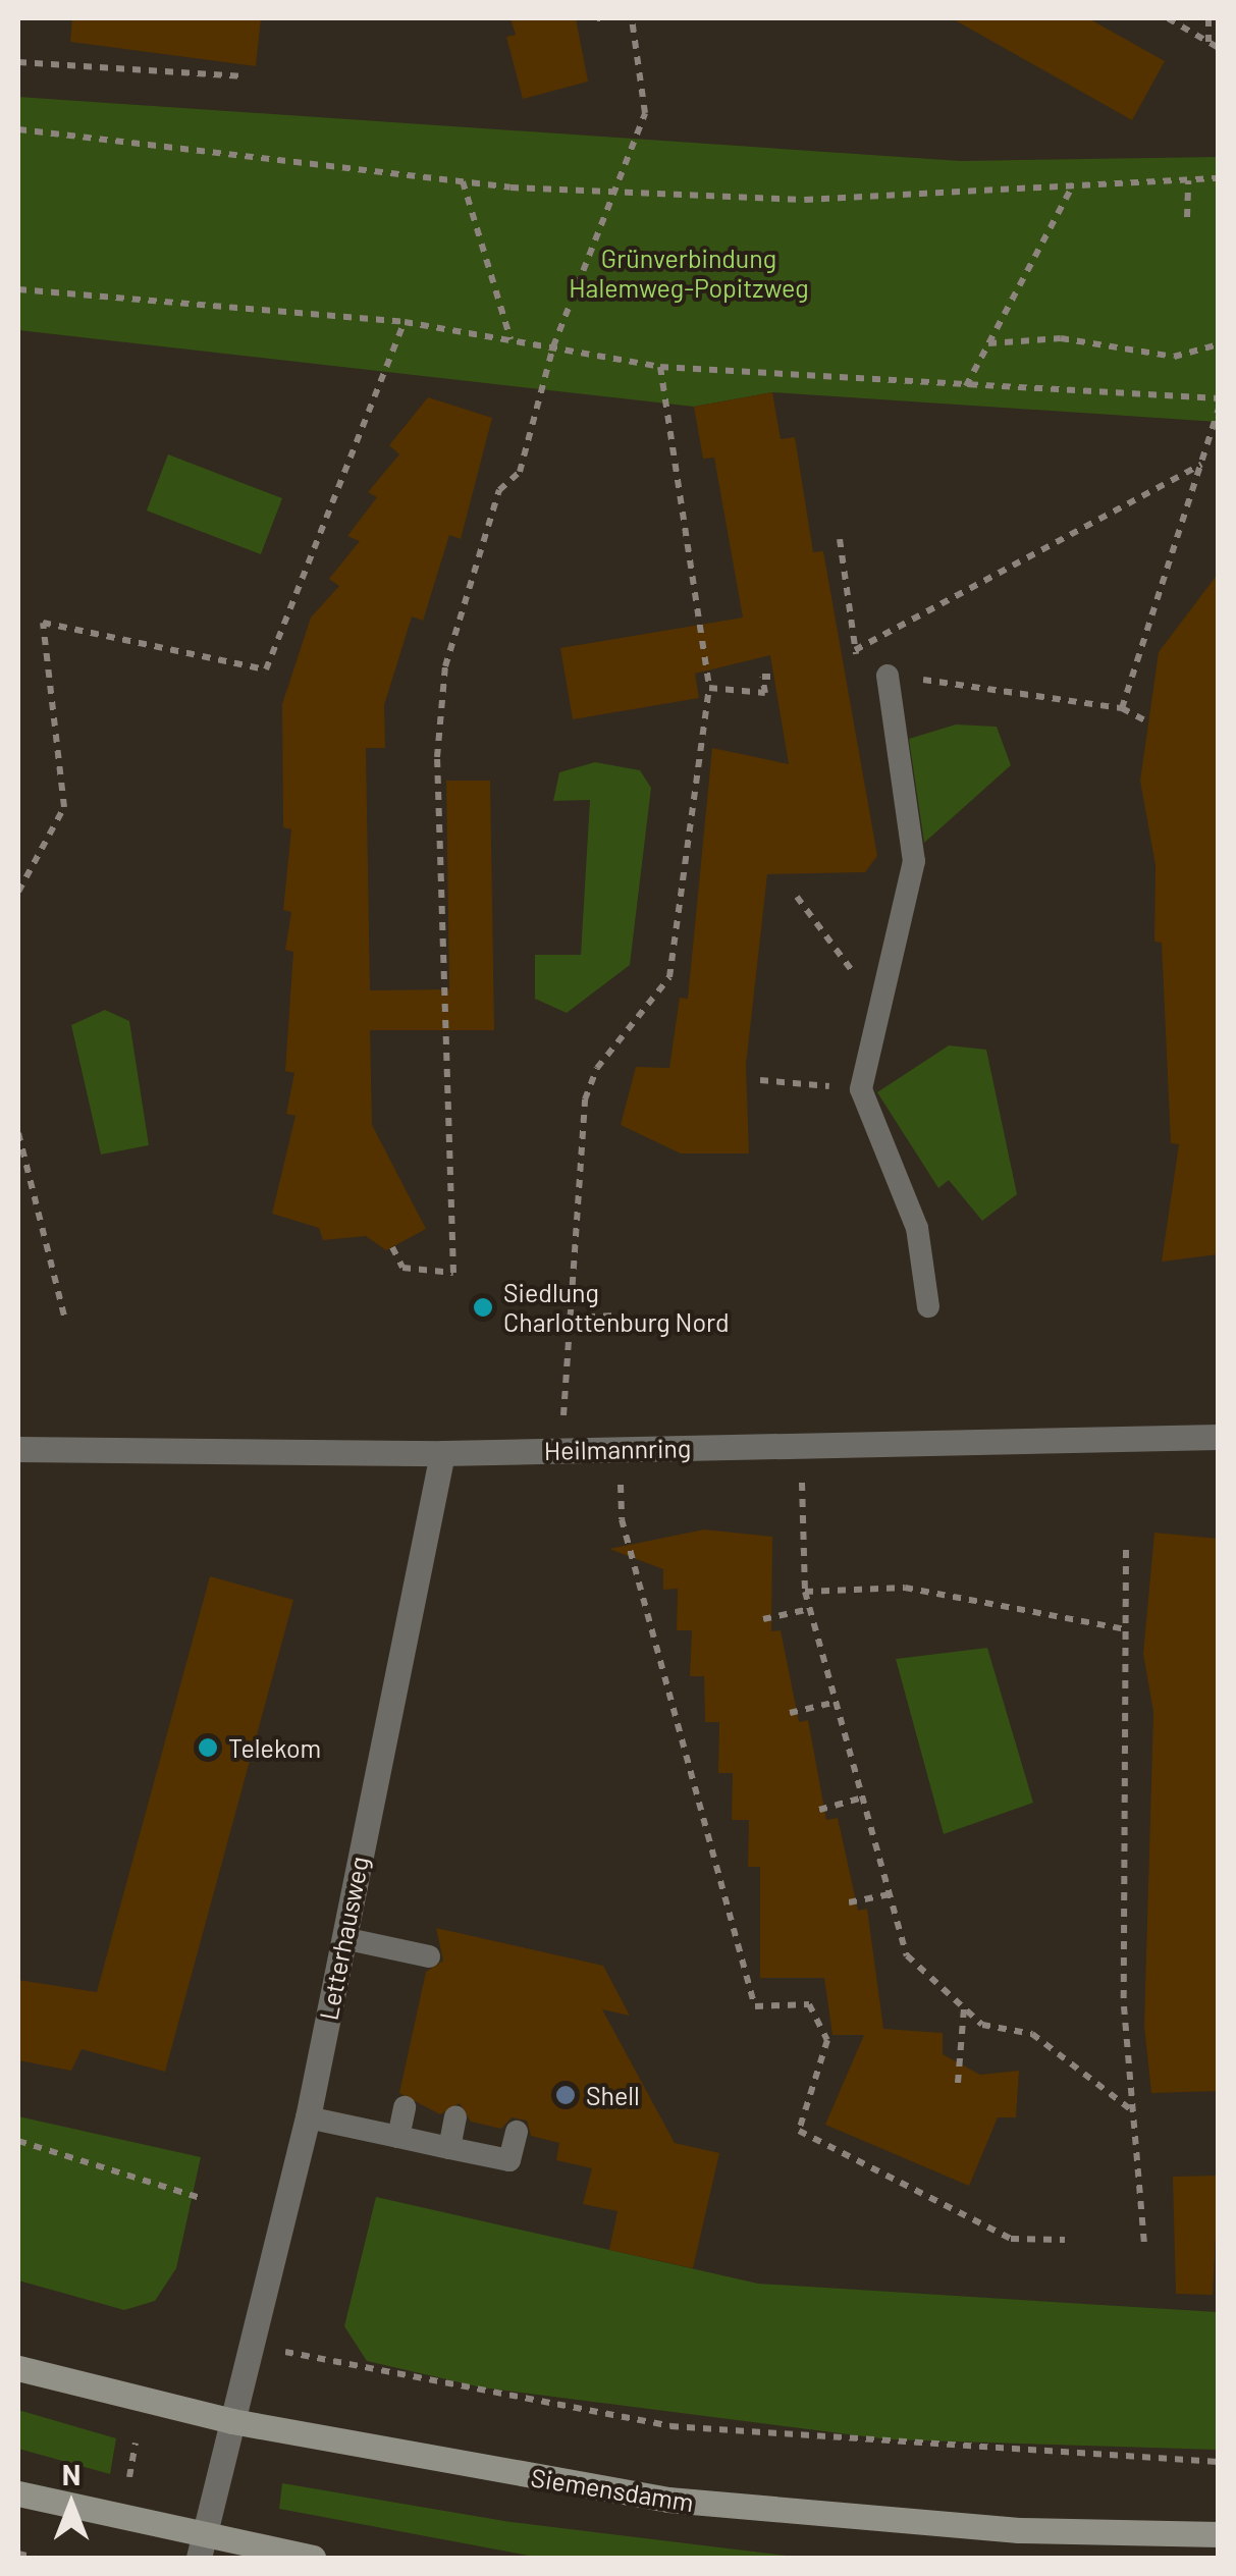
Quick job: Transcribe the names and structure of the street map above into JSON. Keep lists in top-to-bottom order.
{
  "streets": {
    "main road": ["Siemensdamm"],
    "street": ["Heilmannring", "Letterhausweg"]
  },
  "crossings": [
    ["Heilmannring", "Letterhausweg"],
    ["Letterhausweg", "Siemensdamm"]
  ],
  "parks": ["Grünverbindung Halemweg-Popitzweg"],
  "places": ["Siedlung Charlottenburg Nord", "Telekom", "Shell"],
  "north": "top"
}
